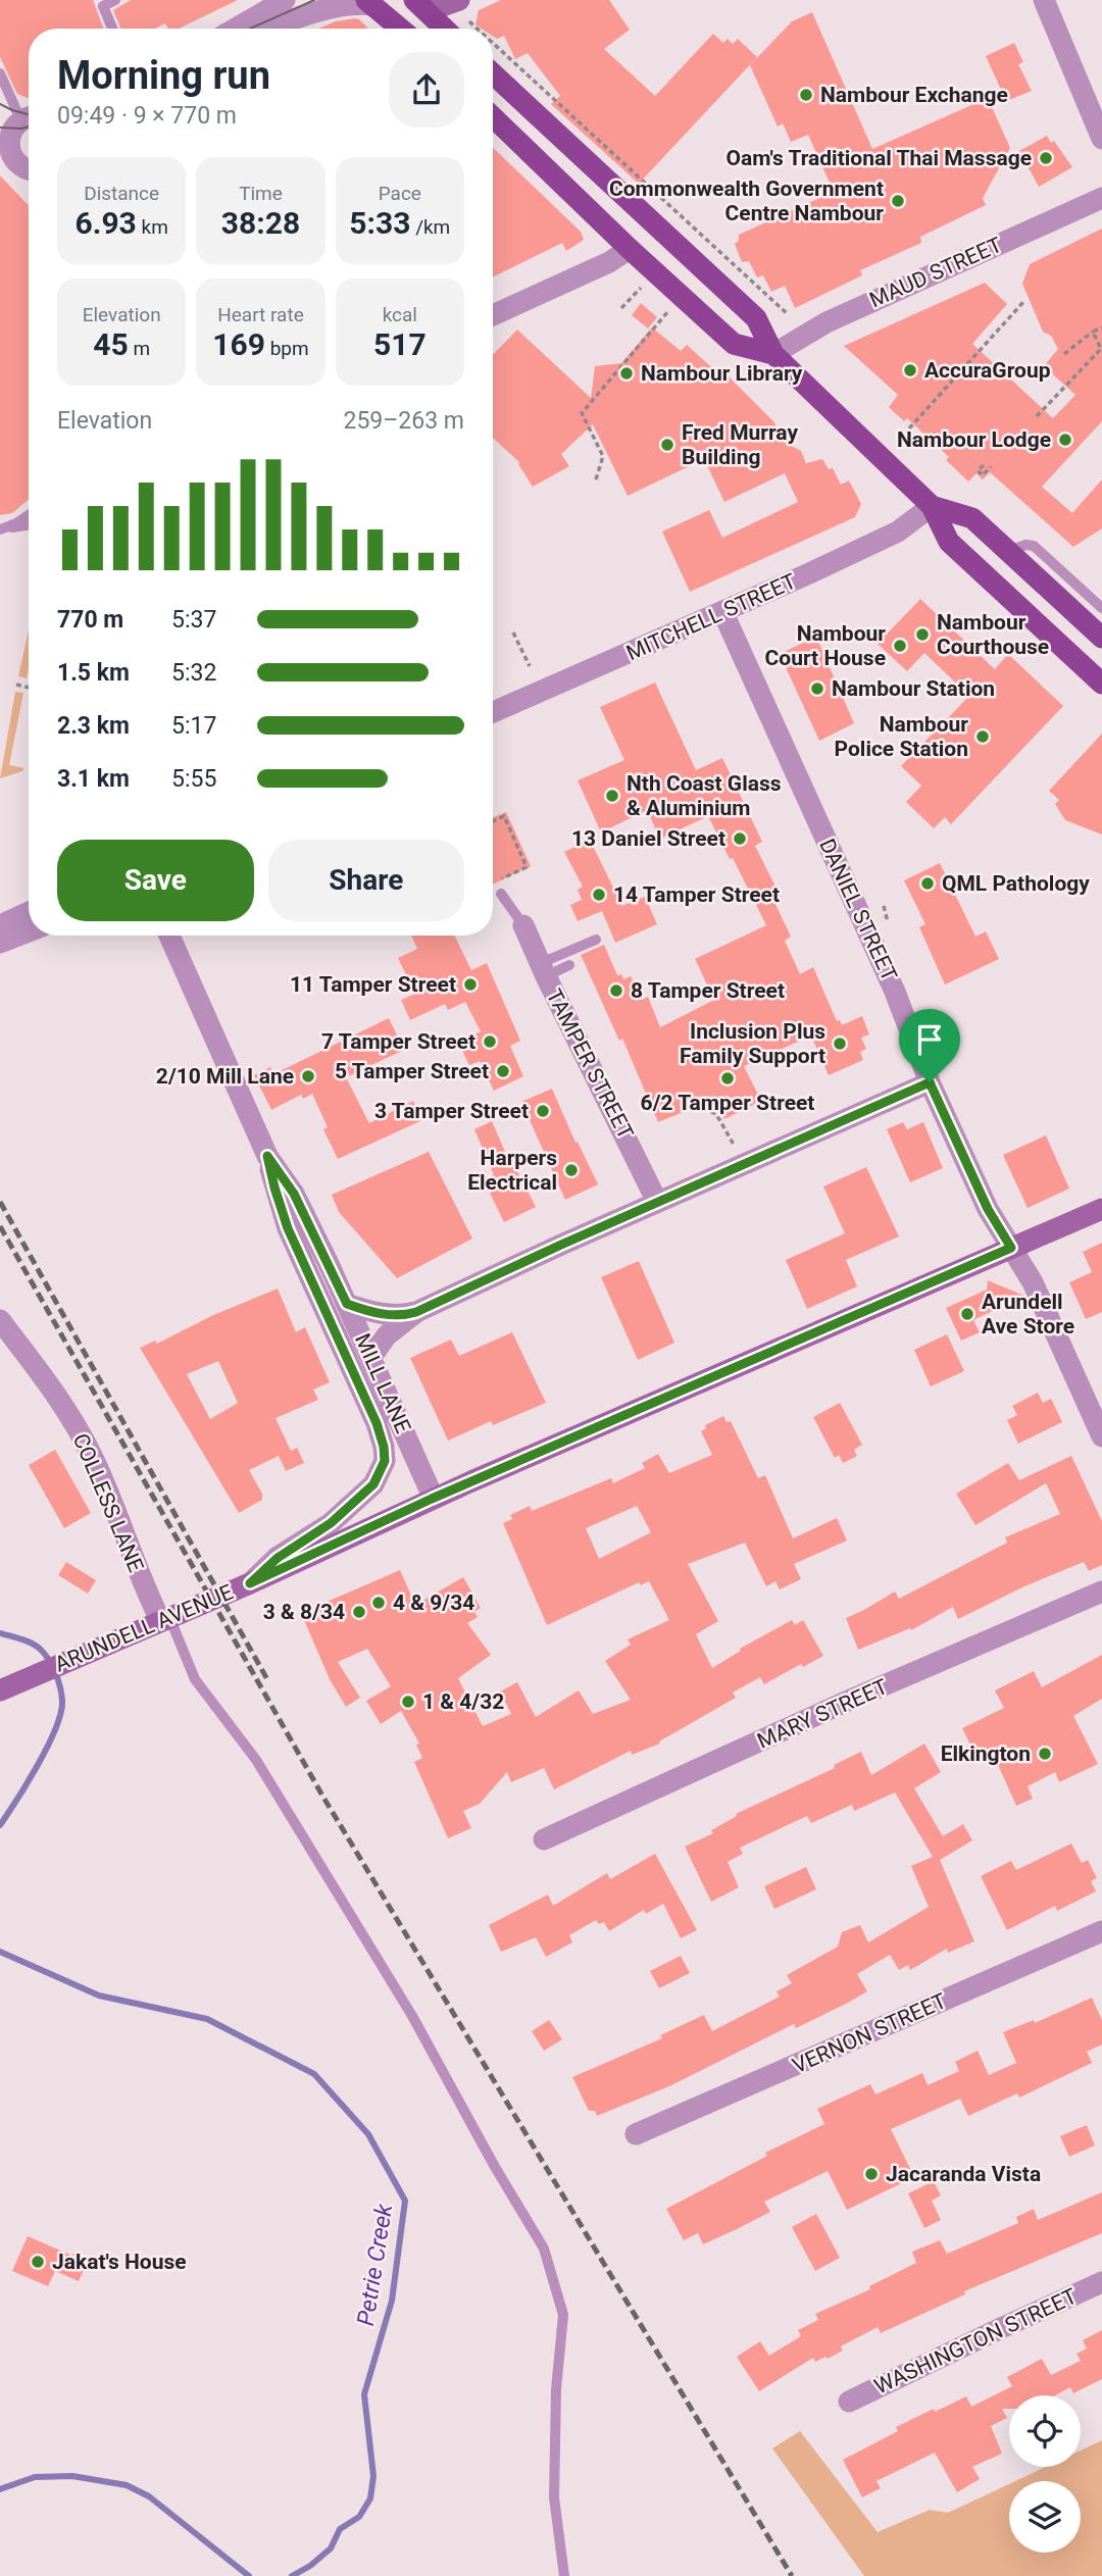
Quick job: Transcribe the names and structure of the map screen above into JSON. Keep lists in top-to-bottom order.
{
  "streets": {
    "main road": ["ARUNDELL AVENUE"],
    "street": [
      "MAUD STREET",
      "MITCHELL STREET",
      "DANIEL STREET",
      "TAMPER STREET",
      "MILL LANE",
      "COLLESS LANE",
      "MARY STREET",
      "VERNON STREET",
      "WASHINGTON STREET"
    ]
  },
  "crossings": [
    ["MITCHELL STREET", "DANIEL STREET"],
    ["DANIEL STREET", "ARUNDELL AVENUE"],
    ["MILL LANE", "ARUNDELL AVENUE"],
    ["COLLESS LANE", "ARUNDELL AVENUE"]
  ],
  "water": ["Petrie Creek"],
  "places": [
    "Nambour Exchange",
    "Oam's Traditional Thai Massage",
    "Commonwealth Government Centre Nambour",
    "AccuraGroup",
    "Nambour Library",
    "Nambour Lodge",
    "Fred Murray Building",
    "Nambour Courthouse",
    "Nambour Court House",
    "Nambour Station",
    "Nambour Police Station",
    "Nth Coast Glass & Aluminium",
    "13 Daniel Street",
    "QML Pathology",
    "14 Tamper Street",
    "11 Tamper Street",
    "8 Tamper Street",
    "7 Tamper Street",
    "Inclusion Plus Family Support",
    "5 Tamper Street",
    "2/10 Mill Lane",
    "6/2 Tamper Street",
    "3 Tamper Street",
    "Harpers Electrical",
    "Arundell Ave Store",
    "4 & 9/34",
    "3 & 8/34",
    "1 & 4/32",
    "Elkington",
    "Jacaranda Vista",
    "Jakat's House"
  ],
  "page": {
    "heading": ["Morning run", "09:49 · 9 × 770 m"],
    "stats": [
      ["Distance", "6.93 km"],
      ["Time", "38:28"],
      ["Pace", "5:33 /km"],
      ["Elevation", "45 m"],
      ["Heart rate", "169 bpm"],
      ["kcal", "517"]
    ],
    "chart": ["Elevation", "259–263 m"],
    "list": [
      {
        "name": "770 m",
        "note": "5:37"
      },
      {
        "name": "1.5 km",
        "note": "5:32"
      },
      {
        "name": "2.3 km",
        "note": "5:17"
      },
      {
        "name": "3.1 km",
        "note": "5:55"
      }
    ],
    "buttons": ["Save", "Share"]
  }
}
